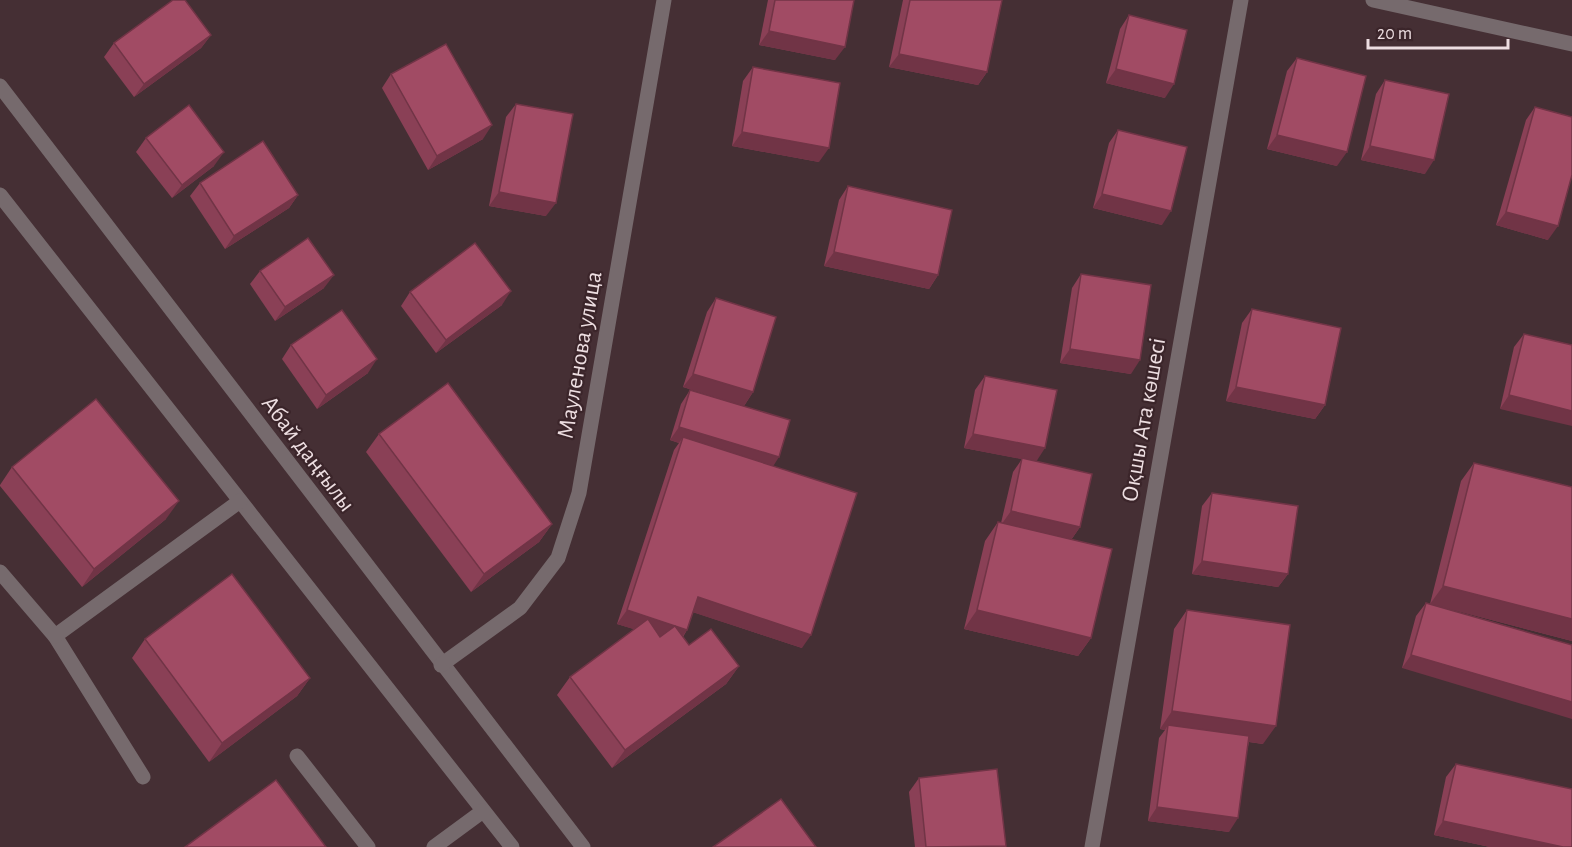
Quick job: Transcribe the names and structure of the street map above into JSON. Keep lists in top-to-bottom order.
{
  "streets": {
    "street": ["Мауленова улица", "Оқшы Ата көшесі", "Абай даңғылы"]
  },
  "crossings": [
    ["Мауленова улица", "Абай даңғылы"]
  ],
  "scale_bar": "20 m"
}
